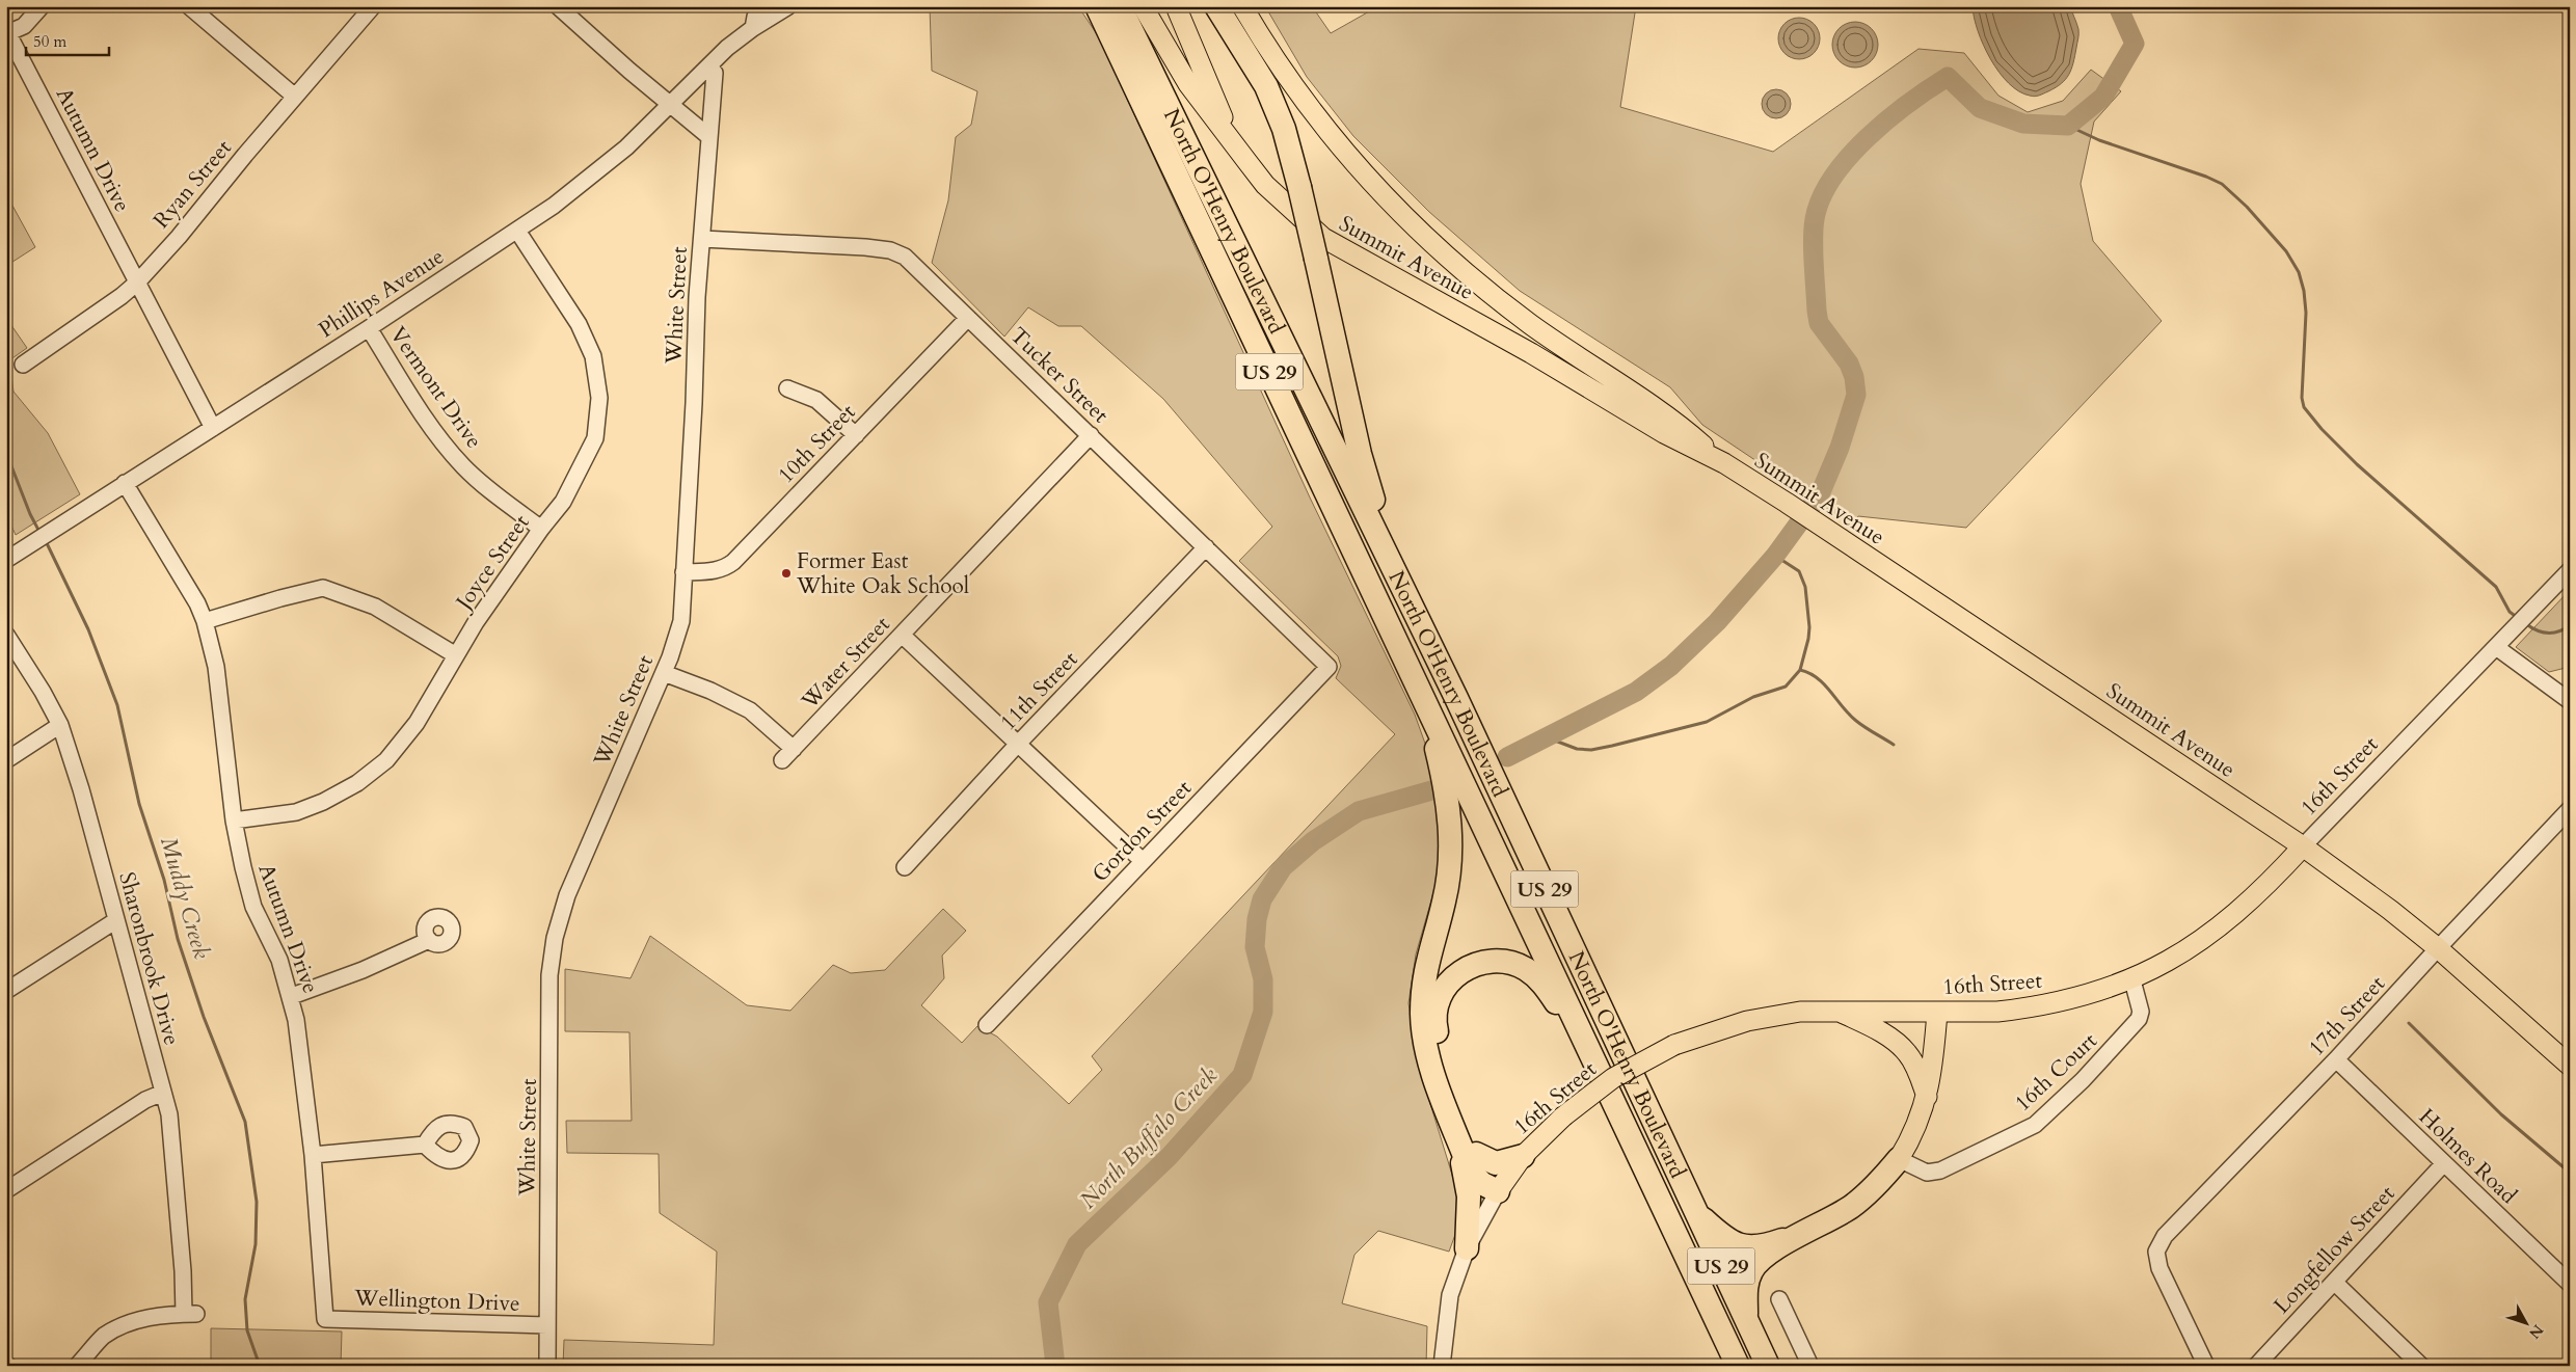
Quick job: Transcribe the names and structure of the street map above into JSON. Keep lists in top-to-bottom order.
{
  "streets": {
    "highway": ["North O'Henry Boulevard", "US 29"],
    "main road": ["Summit Avenue", "16th Street"],
    "street": [
      "Autumn Drive",
      "Ryan Street",
      "Phillips Avenue",
      "White Street",
      "Tucker Street",
      "Vermont Drive",
      "10th Street",
      "Joyce Street",
      "Water Street",
      "11th Street",
      "Gordon Street",
      "Sharonbrook Drive",
      "17th Street",
      "16th Court",
      "Holmes Road",
      "Longfellow Street",
      "Wellington Drive"
    ]
  },
  "crossings": [
    ["Autumn Drive", "Ryan Street"],
    ["Autumn Drive", "Phillips Avenue"],
    ["Autumn Drive", "Joyce Street"],
    ["Autumn Drive", "Wellington Drive"],
    ["Summit Avenue", "16th Street"],
    ["Summit Avenue", "17th Street"],
    ["Phillips Avenue", "White Street"],
    ["Phillips Avenue", "Vermont Drive"],
    ["Phillips Avenue", "Joyce Street"],
    ["White Street", "Tucker Street"],
    ["White Street", "10th Street"],
    ["White Street", "Wellington Drive"],
    ["Tucker Street", "10th Street"],
    ["Tucker Street", "Water Street"],
    ["Tucker Street", "11th Street"],
    ["Tucker Street", "Gordon Street"],
    ["Vermont Drive", "Joyce Street"],
    ["16th Street", "16th Court"],
    ["17th Street", "Holmes Road"],
    ["Holmes Road", "Longfellow Street"]
  ],
  "water": ["Muddy Creek", "North Buffalo Creek"],
  "places": ["Former East White Oak School"],
  "scale_bar": "50 m",
  "north": "bottom right"
}
